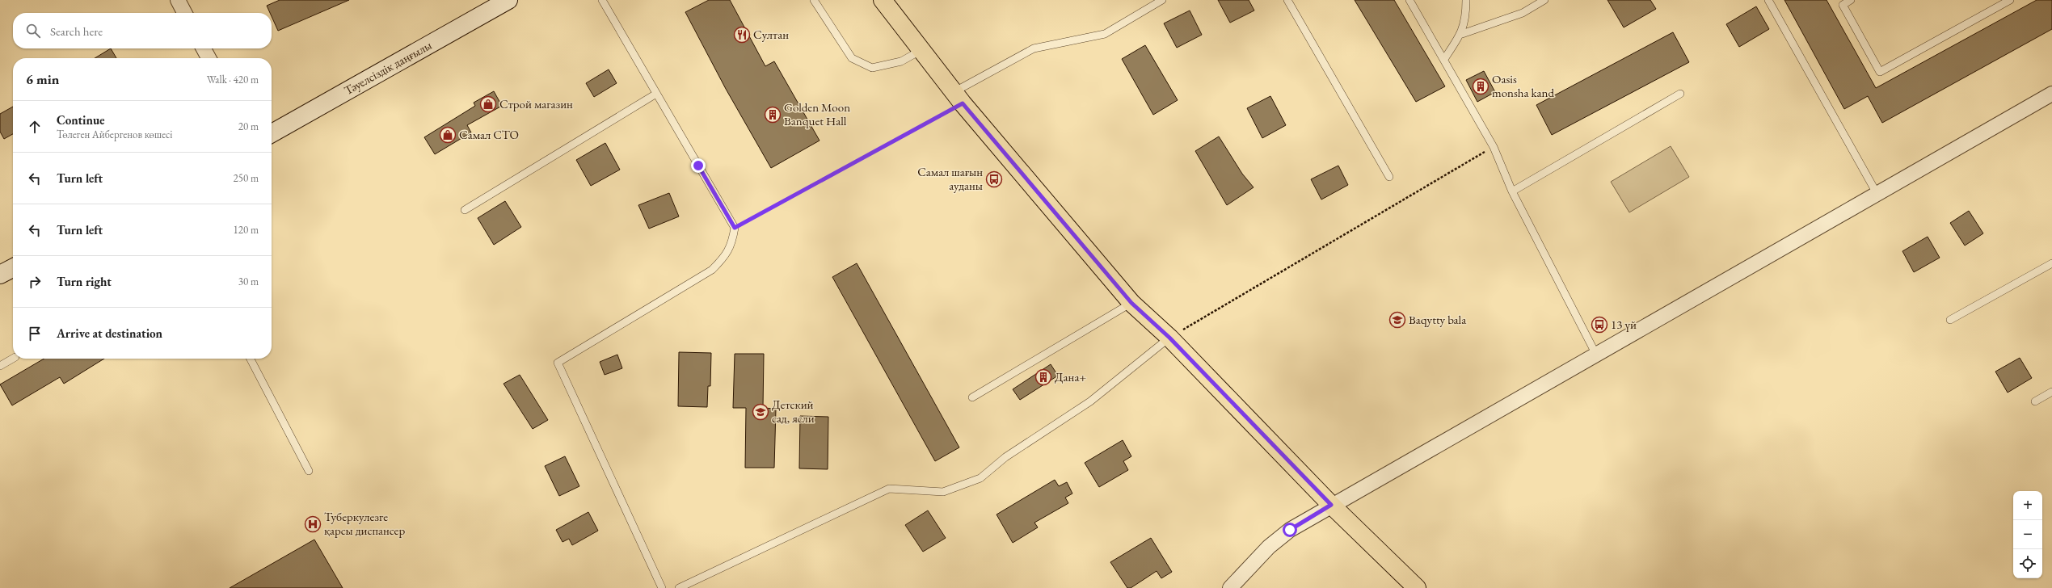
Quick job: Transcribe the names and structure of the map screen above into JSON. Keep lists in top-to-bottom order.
{
  "streets": {
    "street": ["Тәуелсіздік даңғылы"]
  },
  "places": {
    "restaurant": ["Султан"],
    "building": ["Oasis monsha kand", "Golden Moon Banquet Hall", "Дана+"],
    "shop": ["Строй магазин", "Самал СТО"],
    "bus stop": ["Самал шағын ауданы", "13 үй"],
    "school or university": ["Baqytty bala", "Детский сад, ясли"],
    "hospital": ["Туберкулезге қарсы диспансер"]
  },
  "page": {
    "search": "Search here",
    "heading": ["6 min", "Walk · 420 m"],
    "list": [
      ["Continue", "Төлеген Айбергенов көшесі", "20 m"],
      ["Turn left", "250 m"],
      ["Turn left", "120 m"],
      ["Turn right", "30 m"],
      "Arrive at destination"
    ],
    "map_buttons": ["+", "−"]
  }
}
